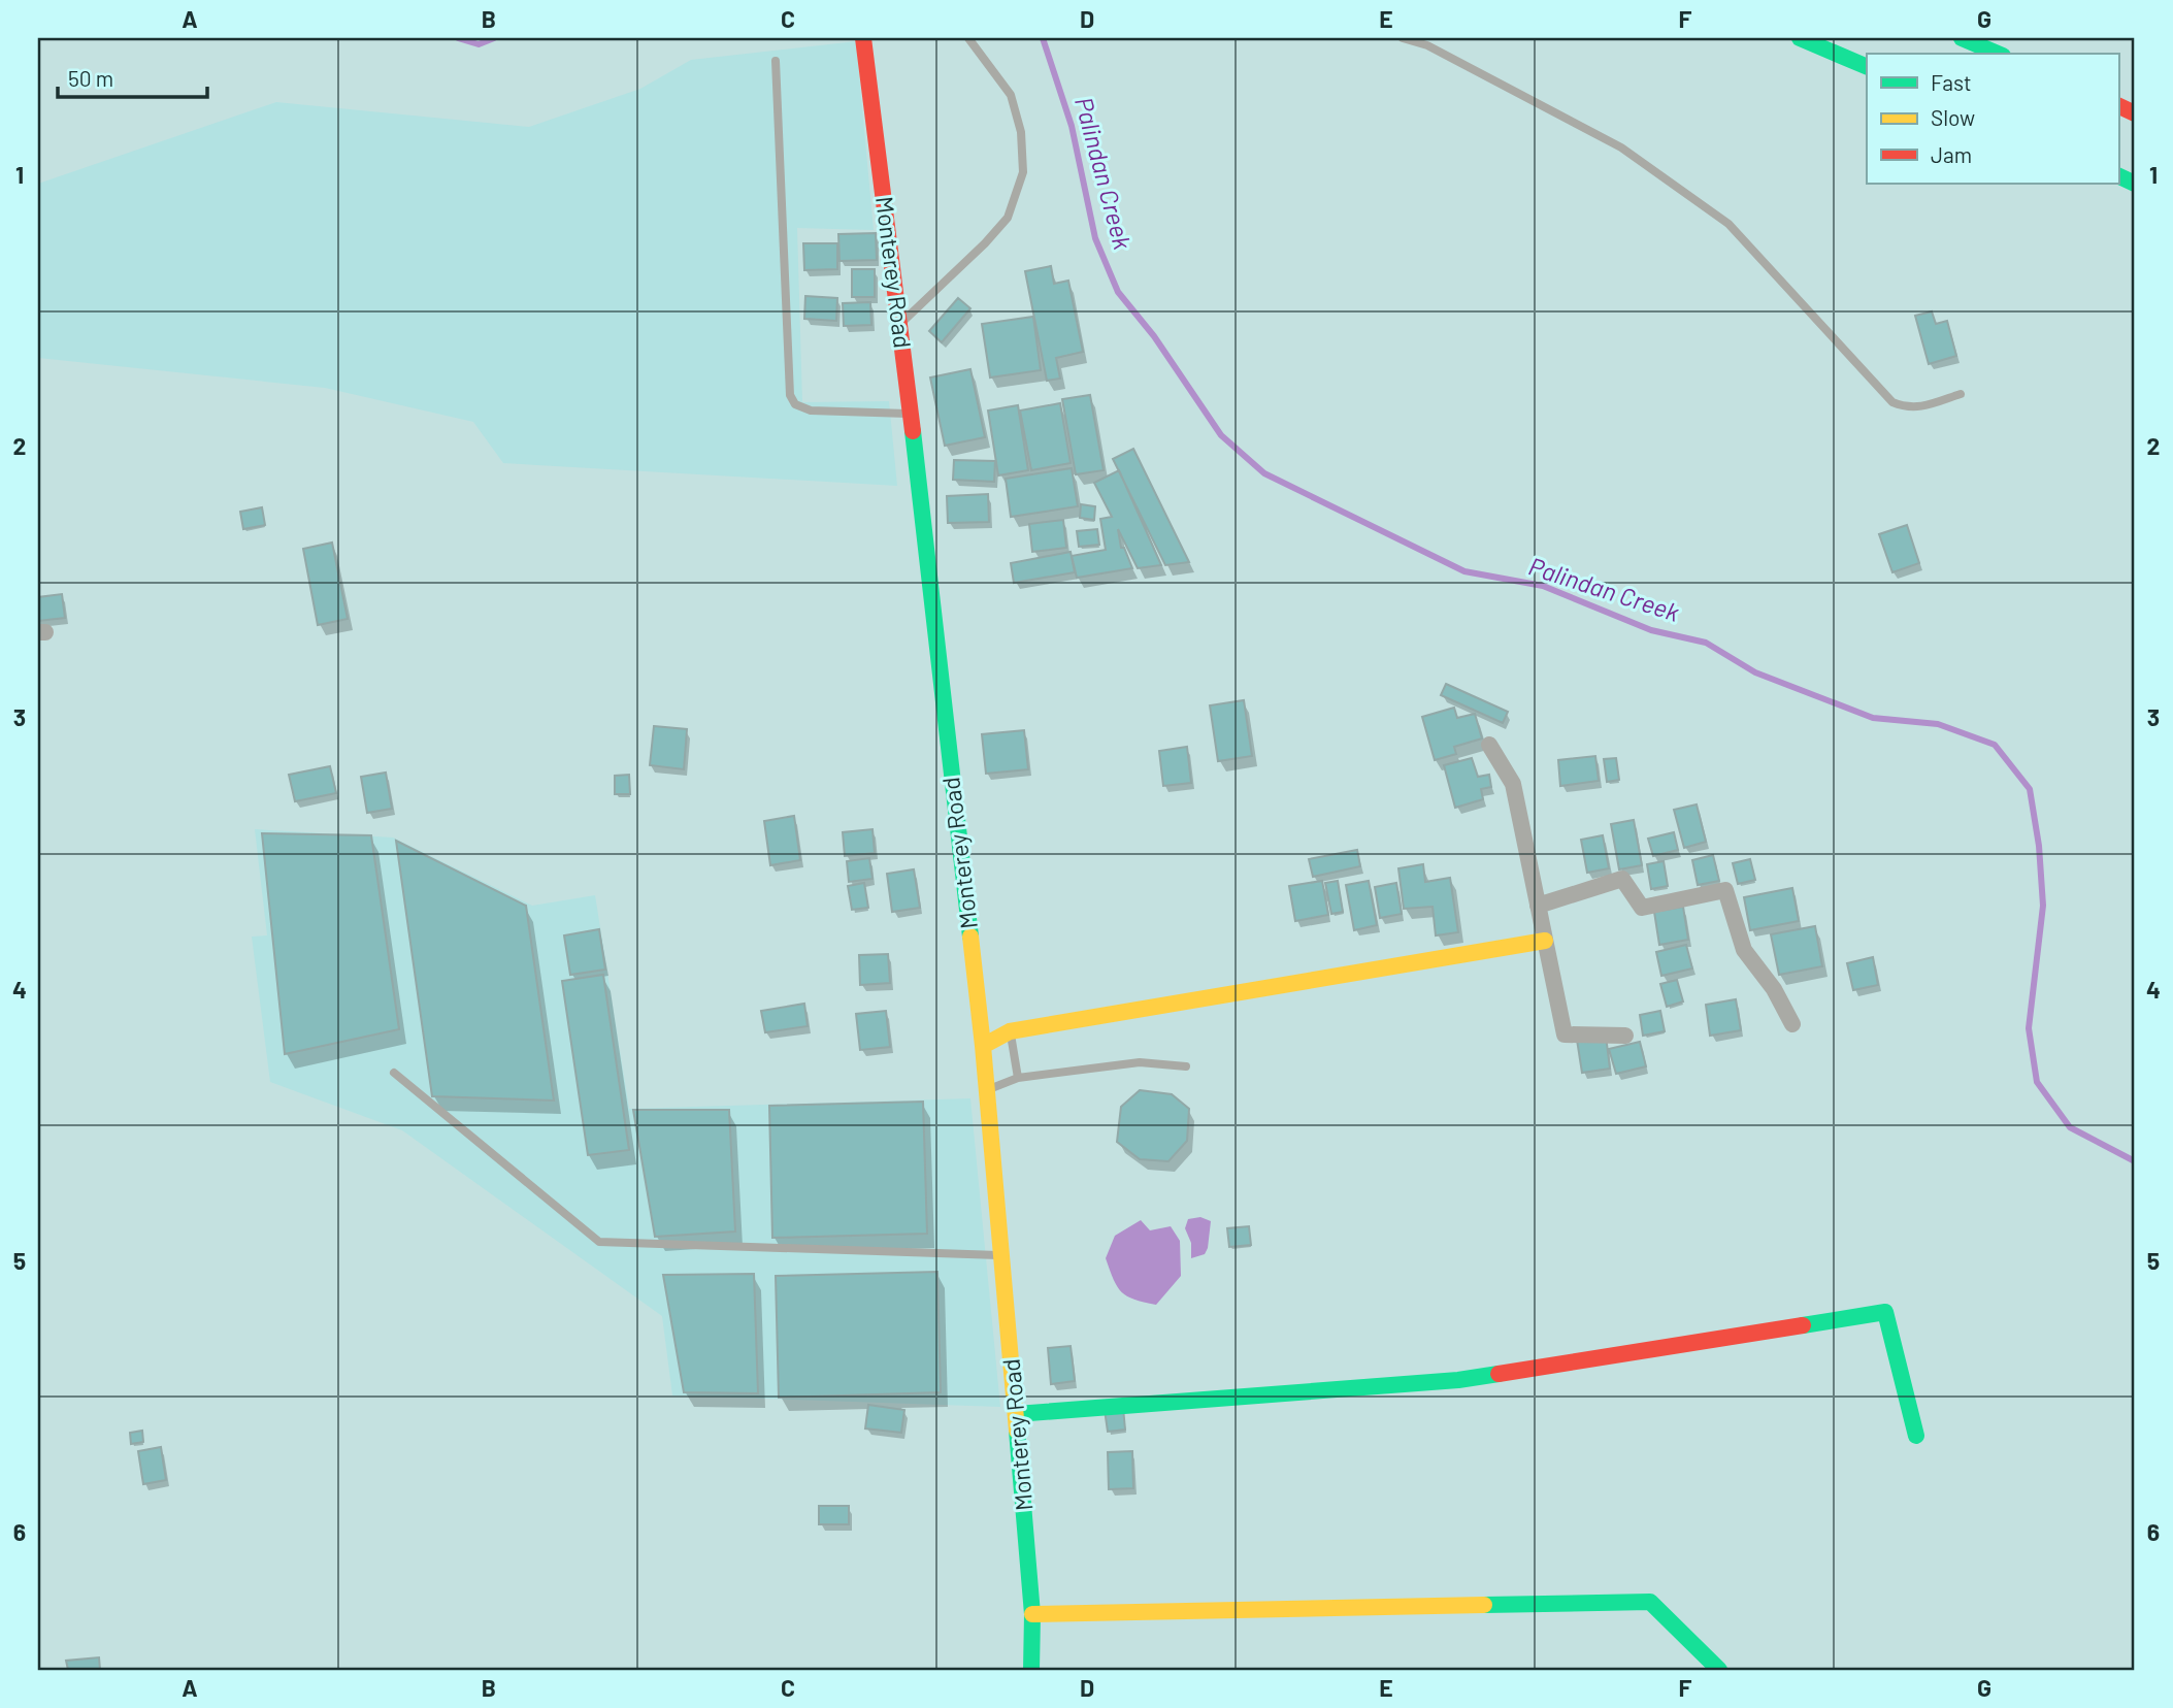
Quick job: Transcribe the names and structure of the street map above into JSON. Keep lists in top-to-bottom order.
{
  "streets": {
    "main road": ["Monterey Road"]
  },
  "water": ["Palindan Creek"],
  "legend": ["Fast", "Slow", "Jam"],
  "scale_bar": "50 m",
  "grid": {
    "columns": [
      "A",
      "B",
      "C",
      "D",
      "E",
      "F",
      "G"
    ],
    "rows": [
      "1",
      "2",
      "3",
      "4",
      "5",
      "6"
    ]
  }
}
